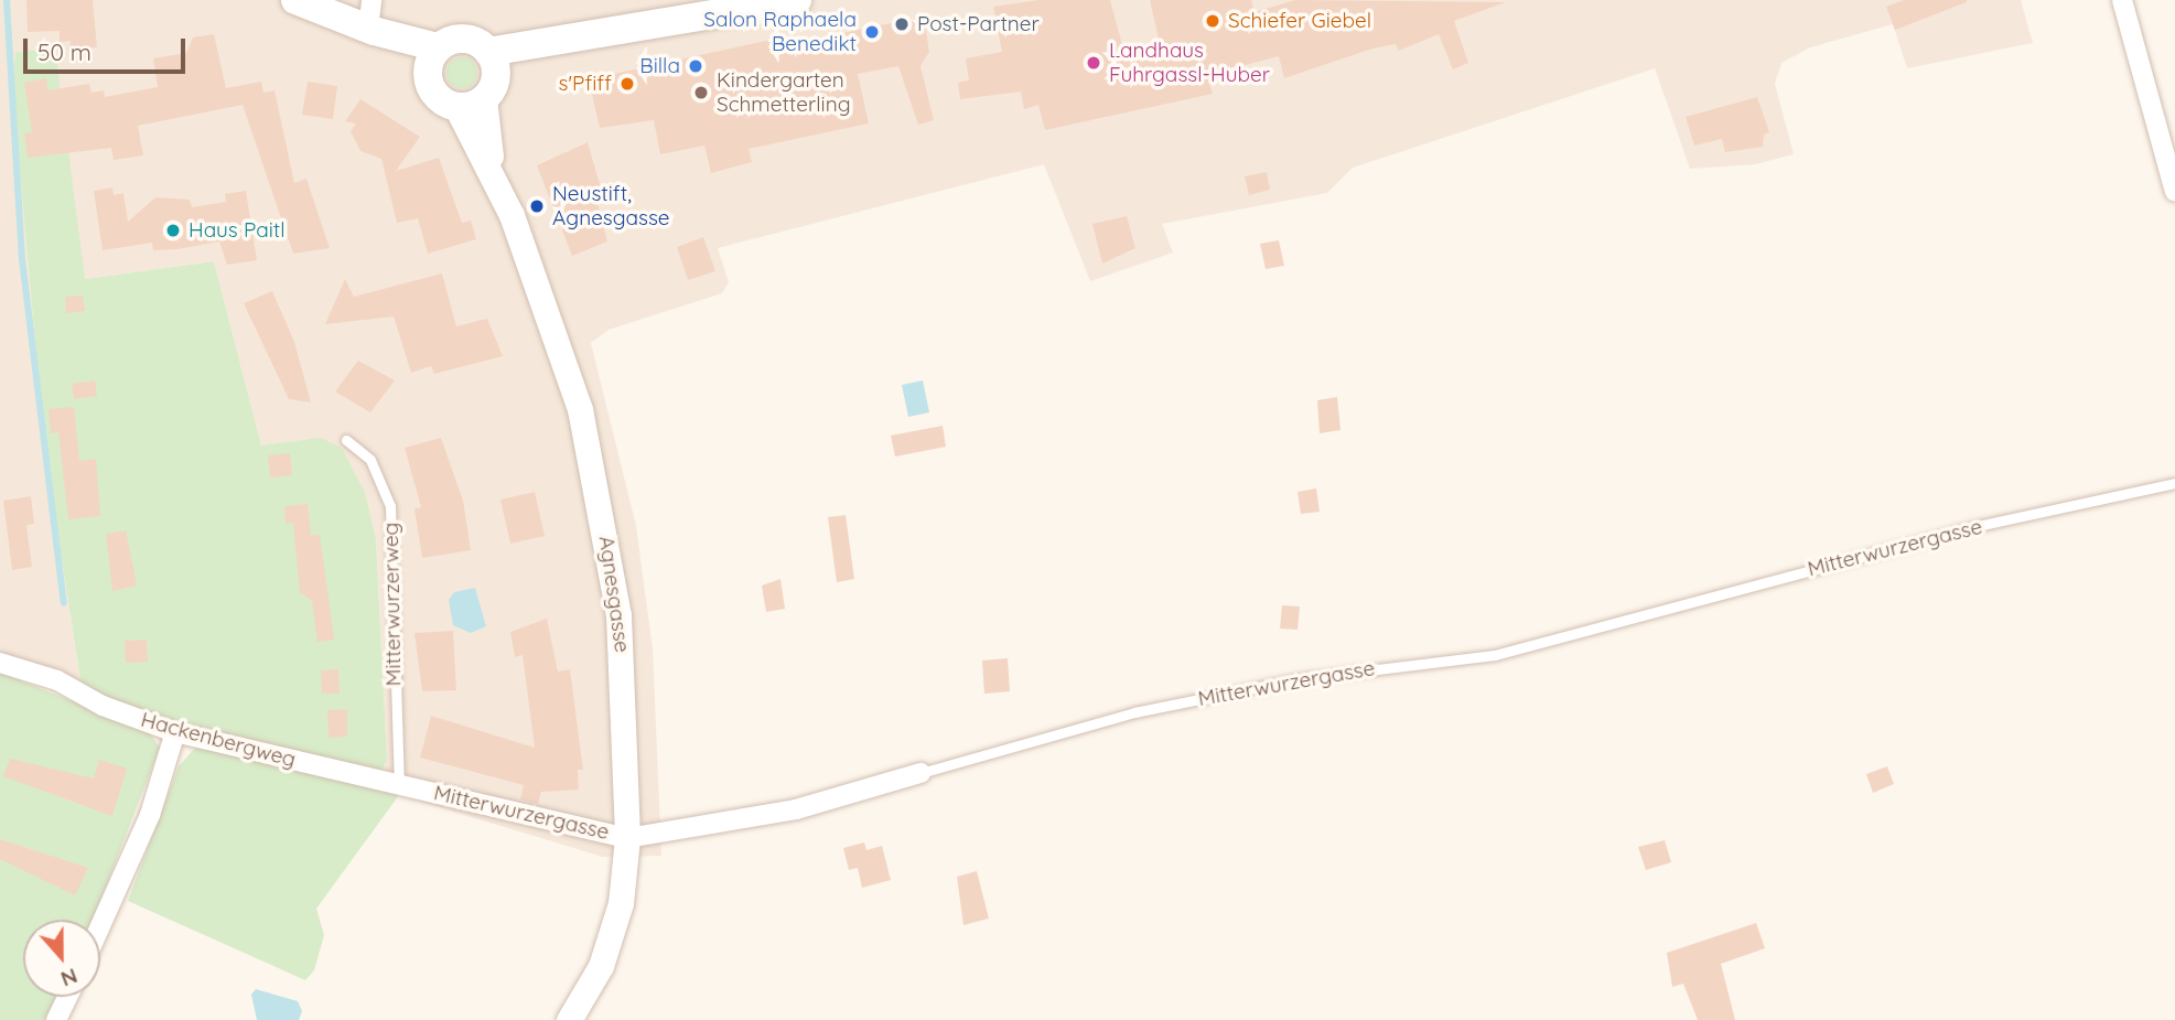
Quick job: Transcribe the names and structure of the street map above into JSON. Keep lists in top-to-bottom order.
{
  "streets": {
    "street": ["Mitterwurzergasse", "Agnesgasse", "Hackenbergweg"],
    "lane": ["Mitterwurzerweg"]
  },
  "crossings": [
    ["Mitterwurzergasse", "Agnesgasse"],
    ["Mitterwurzergasse", "Mitterwurzerweg"],
    ["Mitterwurzergasse", "Hackenbergweg"],
    ["Mitterwurzerweg", "Hackenbergweg"]
  ],
  "places": [
    "Schiefer Giebel",
    "Post-Partner",
    "Salon Raphaela Benedikt",
    "Landhaus Fuhrgassl-Huber",
    "Billa",
    "s'Pfiff",
    "Kindergarten Schmetterling",
    "Neustift, Agnesgasse",
    "Haus Paitl"
  ],
  "scale_bar": "50 m",
  "north": "bottom"
}
